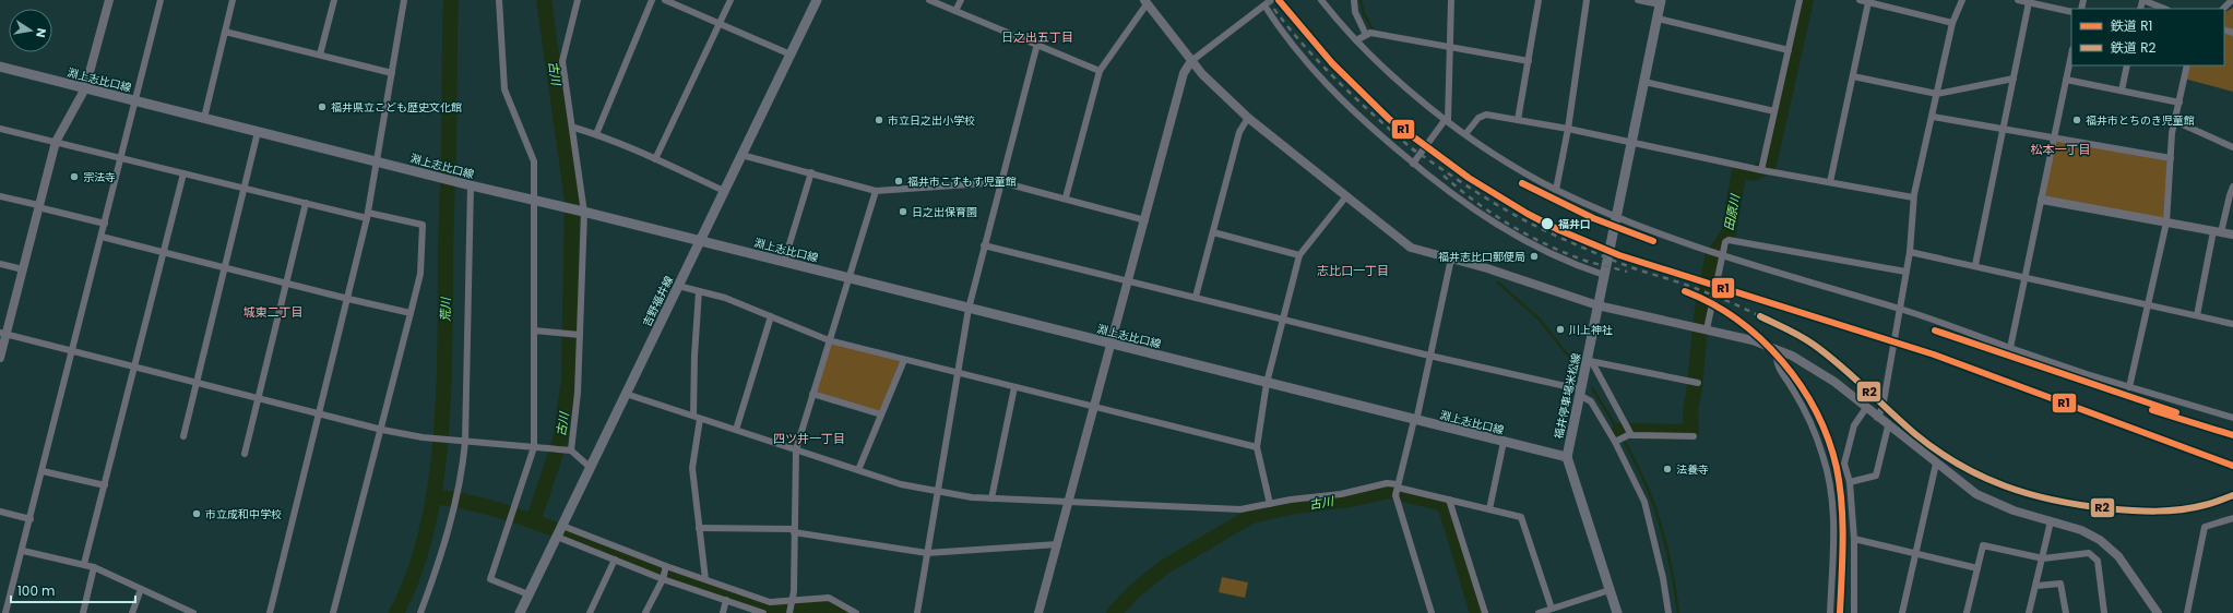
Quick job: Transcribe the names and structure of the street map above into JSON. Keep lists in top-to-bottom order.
{
  "streets": {
    "main road": ["淵上志比口線", "吉野福井線", "福井停車場米松線"]
  },
  "crossings": [
    ["淵上志比口線", "吉野福井線"],
    ["淵上志比口線", "福井停車場米松線"]
  ],
  "districts": [
    "日之出五丁目",
    "松本一丁目",
    "志比口一丁目",
    "城東二丁目",
    "四ツ井一丁目"
  ],
  "water": ["古川", "田原川", "荒川"],
  "places": [
    "福井県立こども歴史文化館",
    "市立日之出小学校",
    "福井市とちのき児童館",
    "宗法寺",
    "福井市こすもす児童館",
    "日之出保育園",
    "福井口",
    "福井志比口郵便局",
    "川上神社",
    "法養寺",
    "市立成和中学校"
  ],
  "lines": ["rail line R1", "rail line R2"],
  "legend": ["鉄道 R1", "鉄道 R2"],
  "scale_bar": "100 m",
  "north": "right"
}
